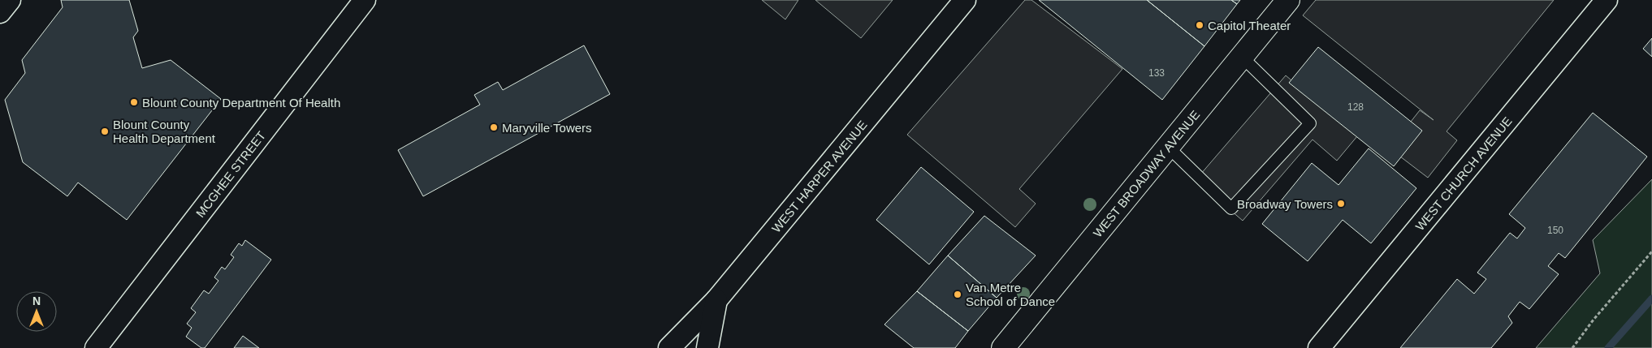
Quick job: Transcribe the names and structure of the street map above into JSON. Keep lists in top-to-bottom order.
{
  "streets": {
    "main road": ["WEST BROADWAY AVENUE"],
    "street": ["WEST CHURCH AVENUE", "MCGHEE STREET", "WEST HARPER AVENUE"]
  },
  "places": [
    "Capitol Theater",
    "Blount County Department Of Health",
    "Maryville Towers",
    "Blount County Health Department",
    "Broadway Towers",
    "Van Metre School of Dance"
  ],
  "house_numbers": ["133", "128", "150"],
  "north": "top"
}
